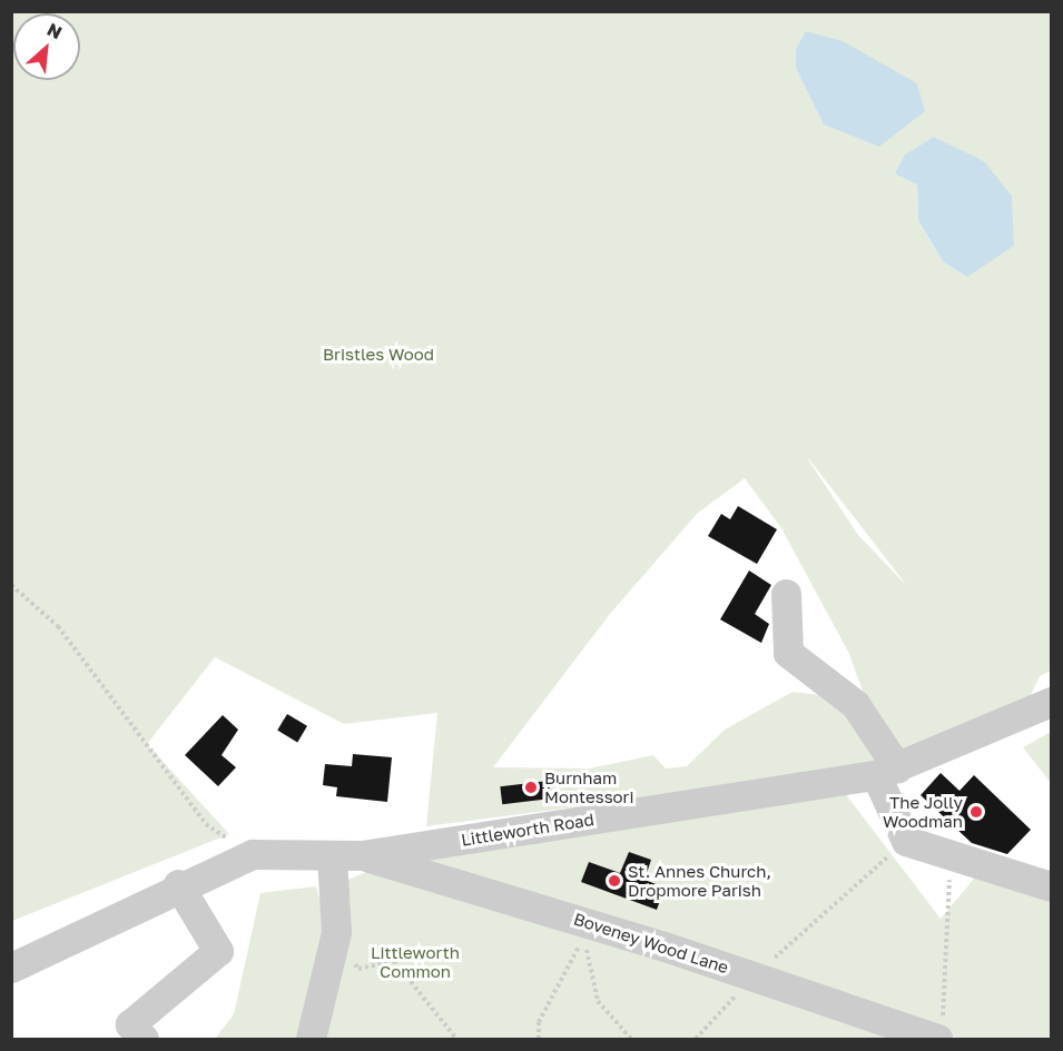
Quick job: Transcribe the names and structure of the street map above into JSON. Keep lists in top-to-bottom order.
{
  "streets": {
    "street": ["Littleworth Road", "Boveney Wood Lane"]
  },
  "crossings": [
    ["Littleworth Road", "Boveney Wood Lane"]
  ],
  "parks": ["Bristles Wood", "Littleworth Common"],
  "places": ["Burnham Montessori", "The Jolly Woodman", "St. Annes Church, Dropmore Parish"],
  "north": "top right"
}
